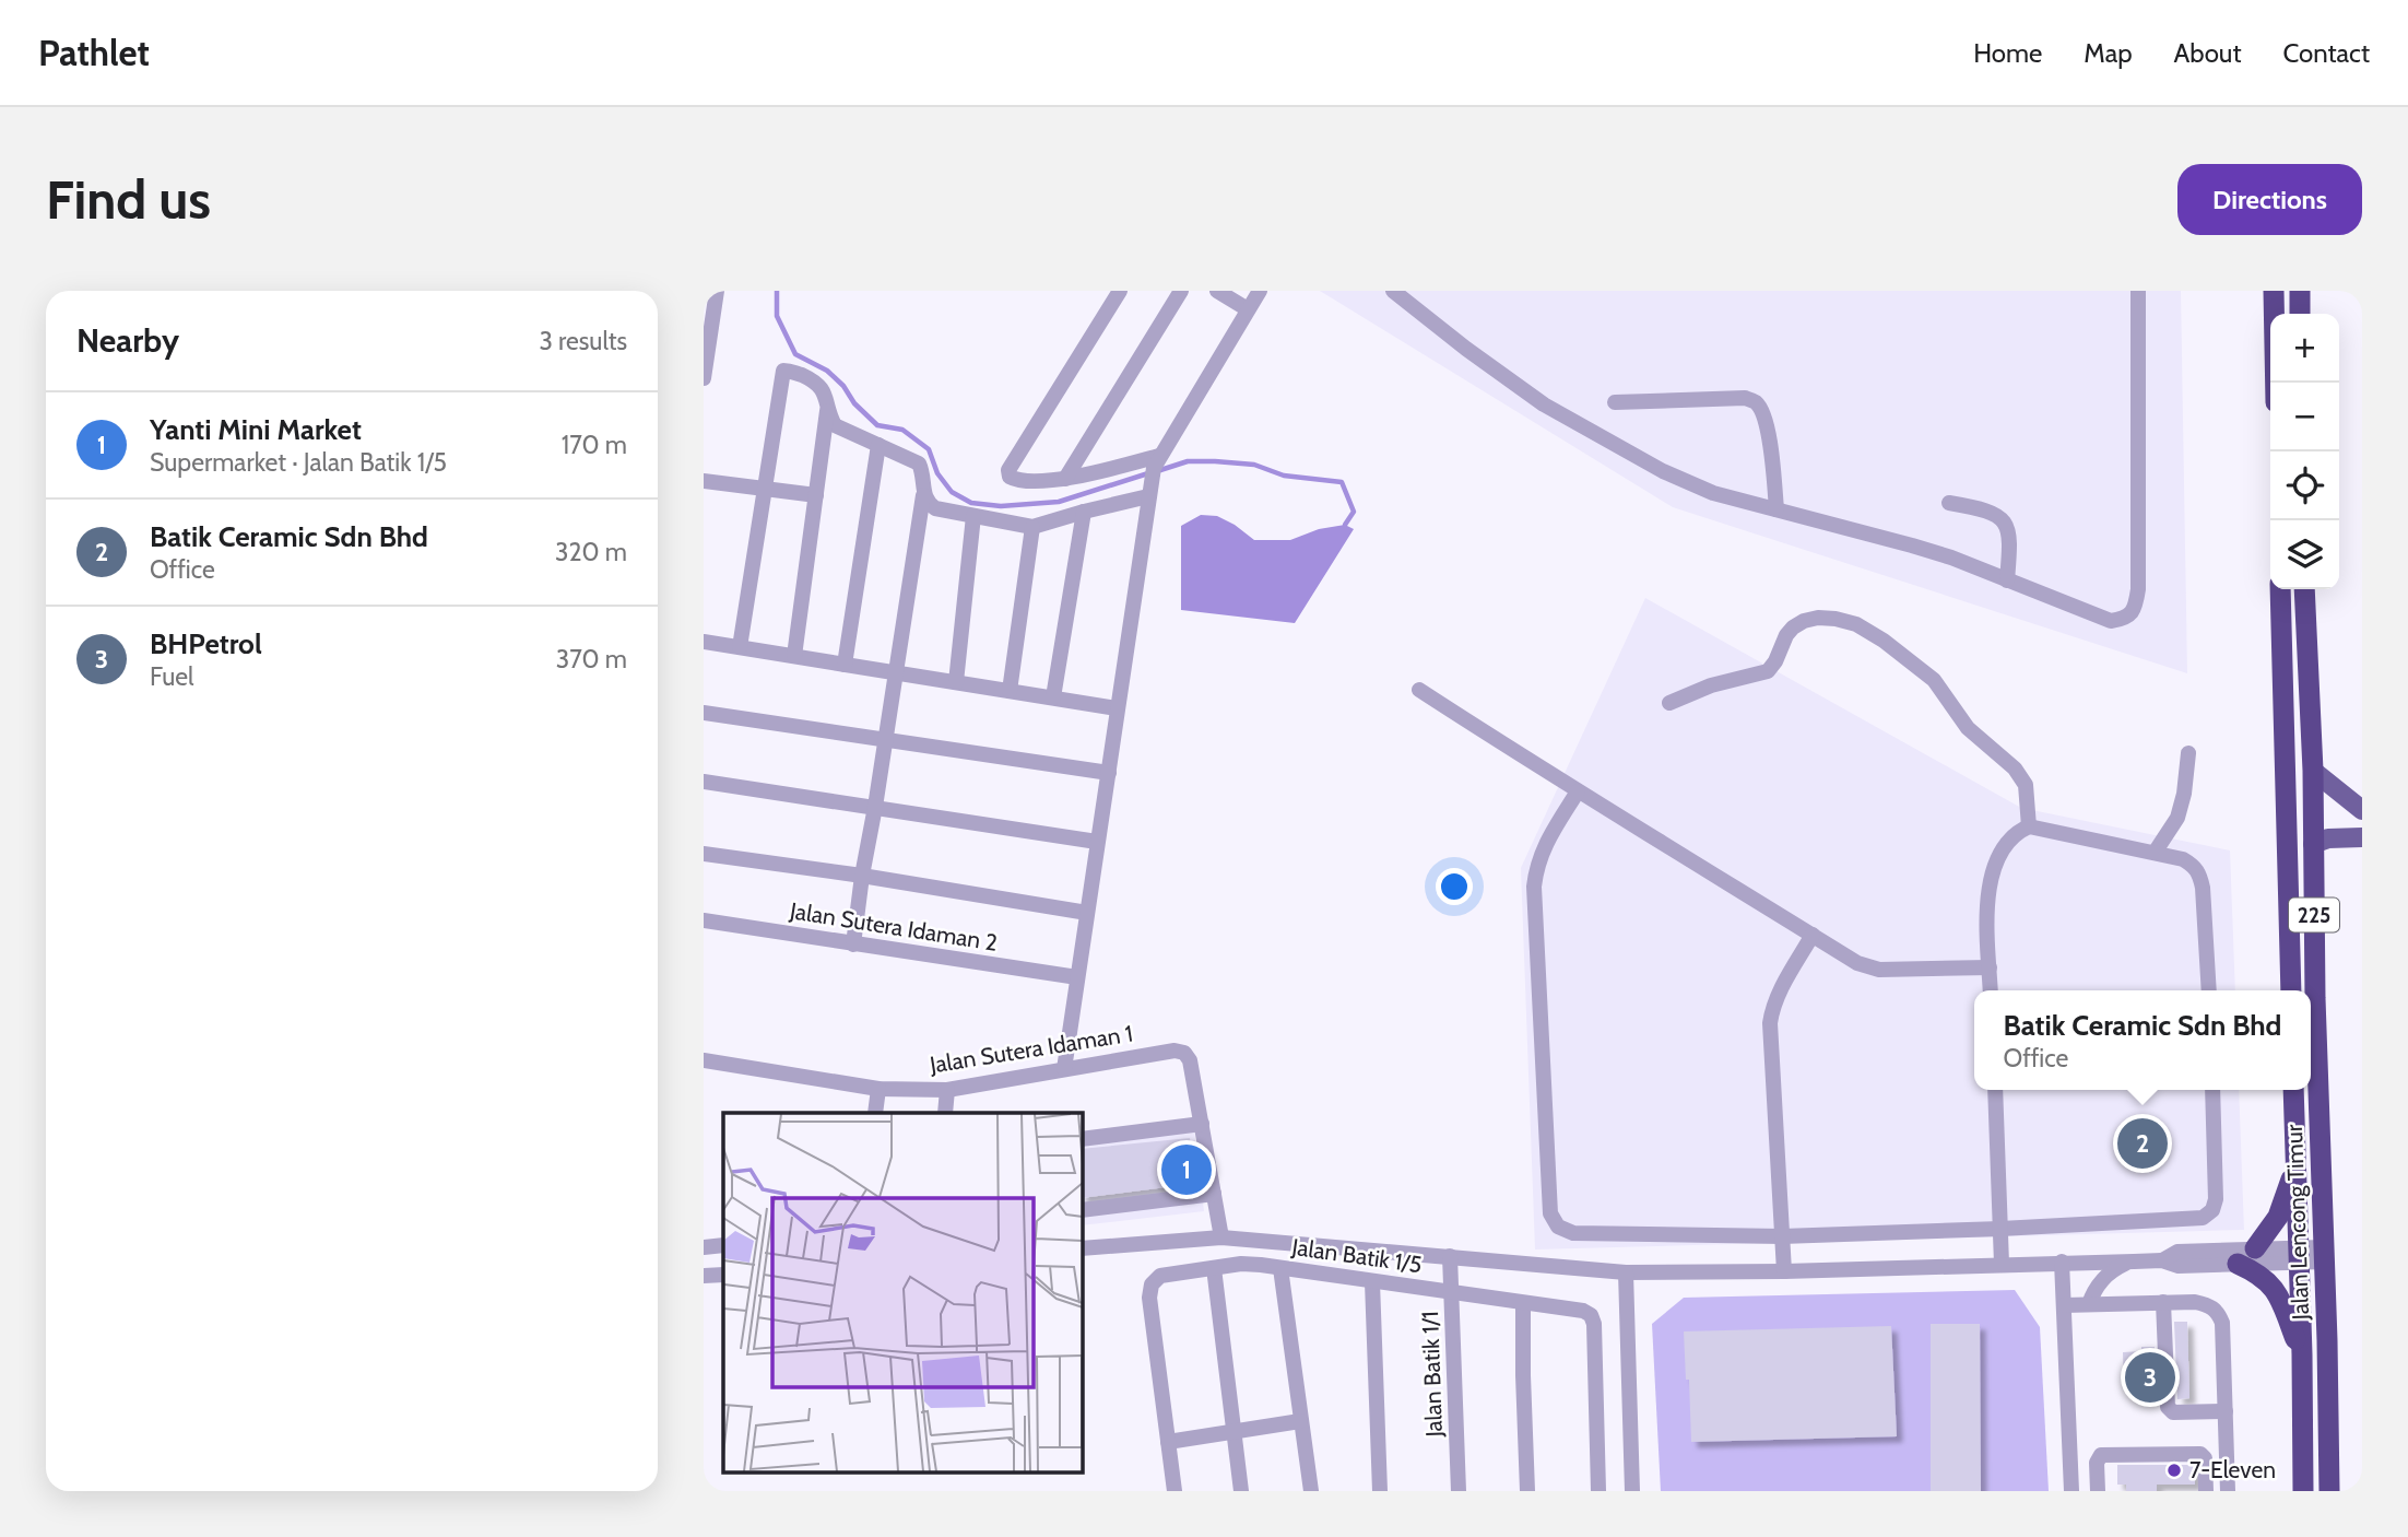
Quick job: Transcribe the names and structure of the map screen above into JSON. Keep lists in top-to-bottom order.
{
  "streets": {
    "highway": ["225", "Jalan Lencong Timur"],
    "street": [
      "Jalan Sutera Idaman 2",
      "Jalan Sutera Idaman 1",
      "Jalan Batik 1/5",
      "Jalan Batik 1/1"
    ]
  },
  "crossings": [
    ["Jalan Batik 1/5", "Jalan Batik 1/1"]
  ],
  "places": ["7-Eleven"],
  "page": {
    "header": "Pathlet",
    "nav": [
      "Home",
      "Map",
      "About",
      "Contact"
    ],
    "buttons": "Directions",
    "title": "Find us",
    "heading": ["Nearby", "3 results"],
    "map_buttons": ["+", "−"],
    "list": [
      {
        "mark": "1",
        "name": "Yanti Mini Market",
        "note": "Supermarket · Jalan Batik 1/5",
        "value": "170 m"
      },
      {
        "mark": "2",
        "name": "Batik Ceramic Sdn Bhd",
        "note": "Office",
        "value": "320 m"
      },
      {
        "mark": "3",
        "name": "BHPetrol",
        "note": "Fuel",
        "value": "370 m"
      }
    ],
    "popup": ["Batik Ceramic Sdn Bhd", "Office"],
    "pins": ["2", "1", "3"]
  }
}
